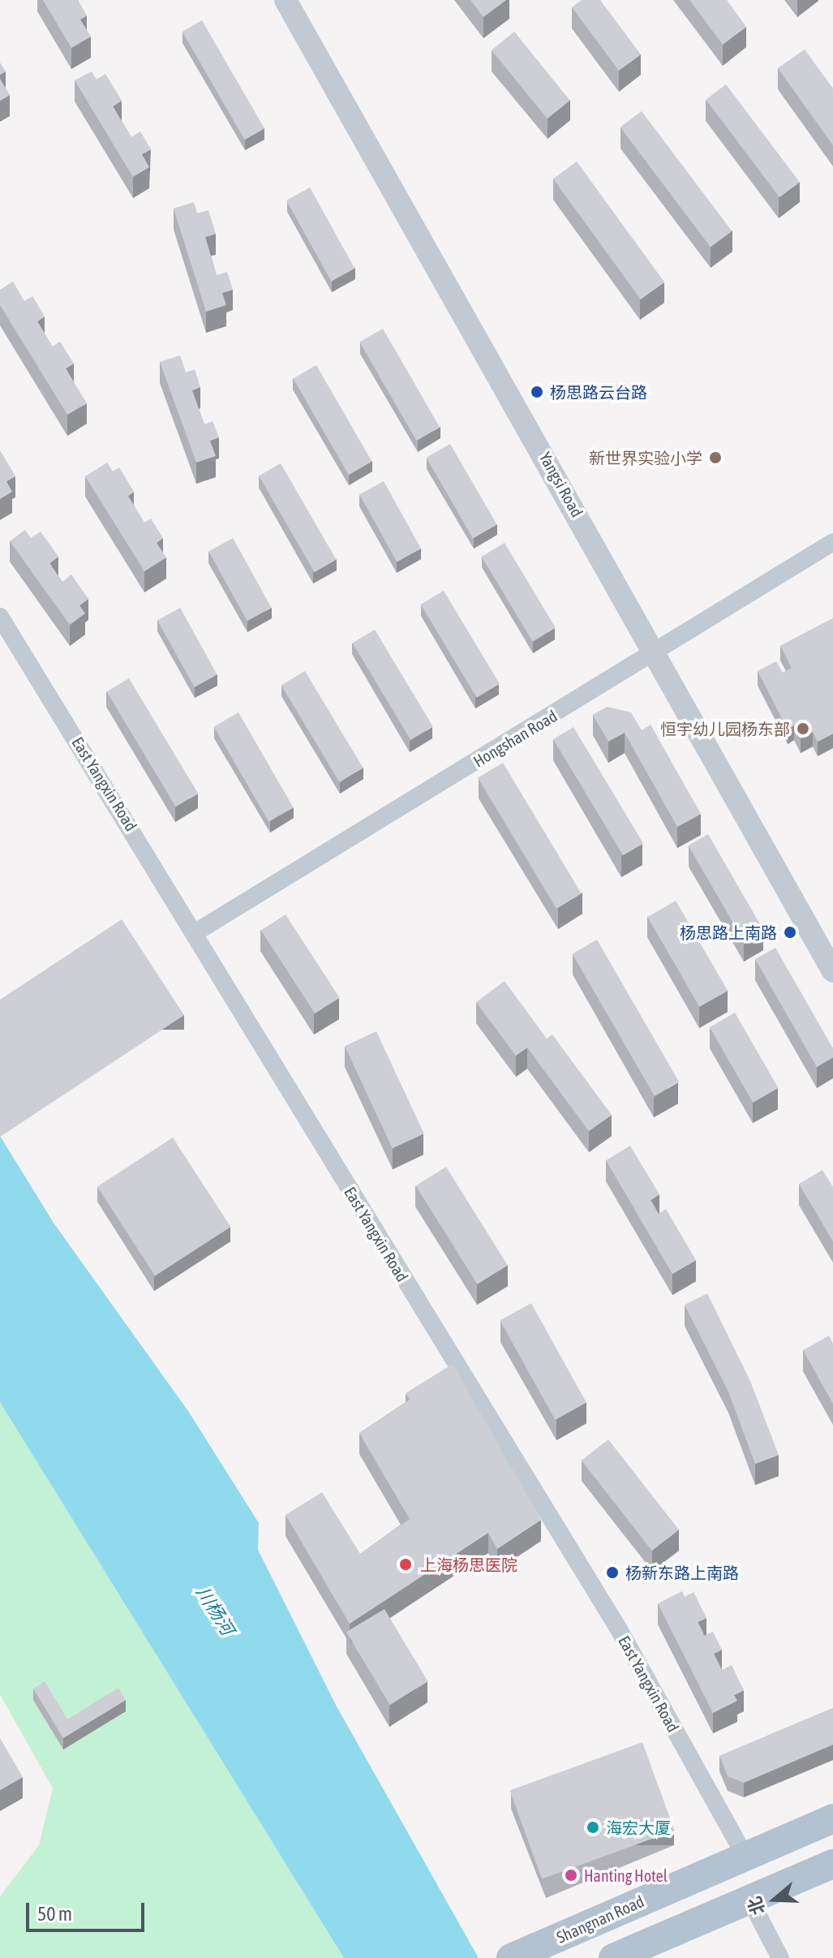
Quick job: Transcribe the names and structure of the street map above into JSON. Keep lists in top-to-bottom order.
{
  "streets": {
    "main road": ["Shangnan Road"],
    "street": ["Yangsi Road", "Hongshan Road", "East Yangxin Road"]
  },
  "crossings": [
    ["Yangsi Road", "Hongshan Road"],
    ["Hongshan Road", "East Yangxin Road"],
    ["East Yangxin Road", "Shangnan Road"]
  ],
  "water": ["川杨河"],
  "places": [
    "杨思路云台路",
    "新世界实验小学",
    "恒宇幼儿园杨东部",
    "杨思路上南路",
    "上海杨思医院",
    "杨新东路上南路",
    "海宏大厦",
    "Hanting Hotel"
  ],
  "scale_bar": "50 m",
  "north": "left"
}
